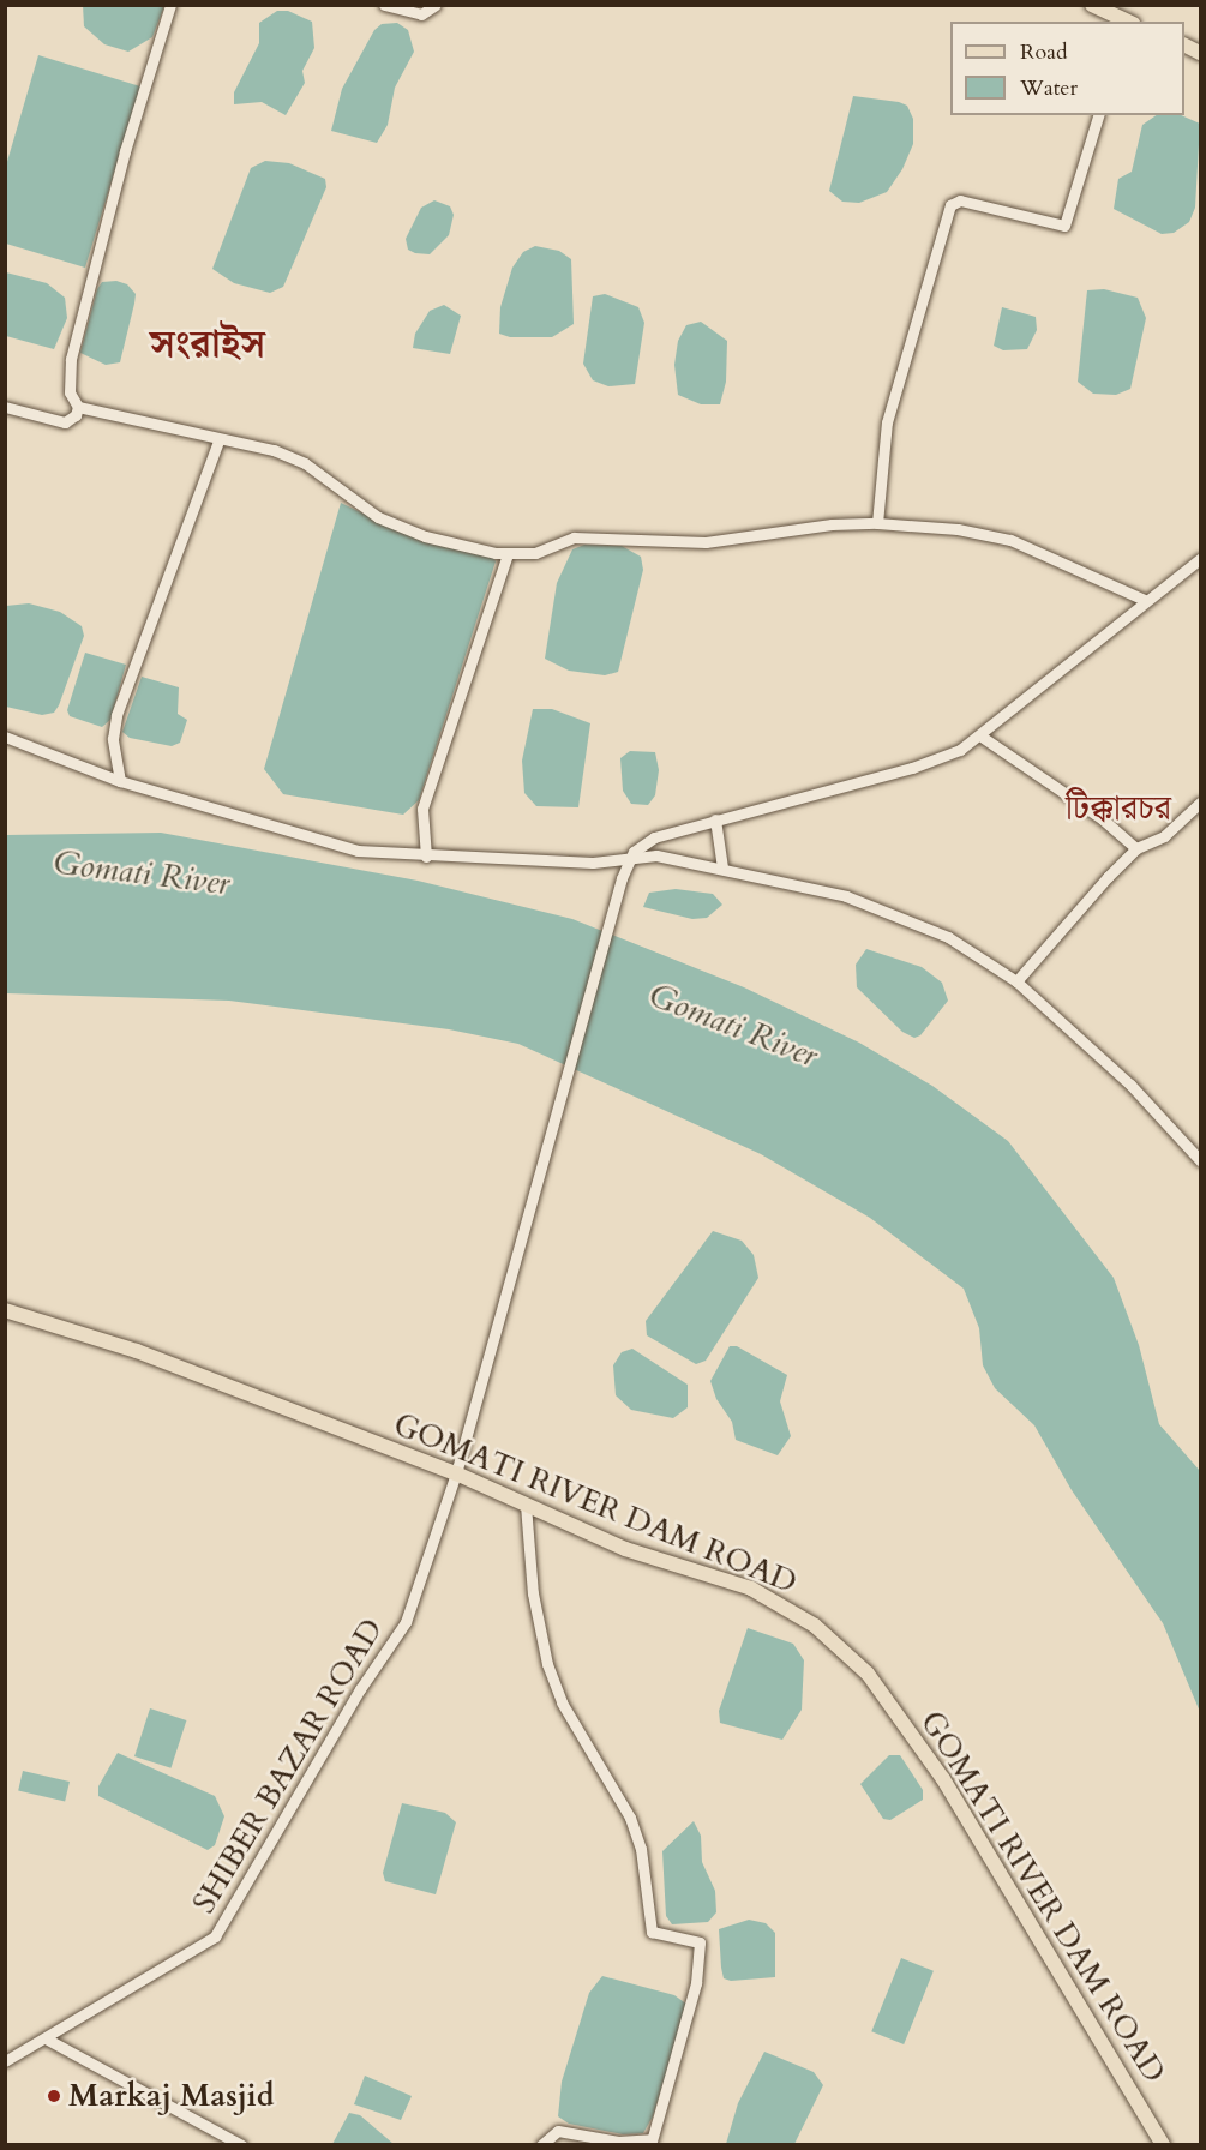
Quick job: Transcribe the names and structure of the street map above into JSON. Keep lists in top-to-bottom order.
{
  "streets": {
    "main road": ["GOMATI RIVER DAM ROAD"],
    "street": ["SHIBER BAZAR ROAD"]
  },
  "crossings": [
    ["GOMATI RIVER DAM ROAD", "SHIBER BAZAR ROAD"]
  ],
  "districts": ["সংরাইস", "টিক্কারচর"],
  "water": ["Gomati River"],
  "places": ["Markaj Masjid"],
  "legend": ["Road", "Water"]
}
